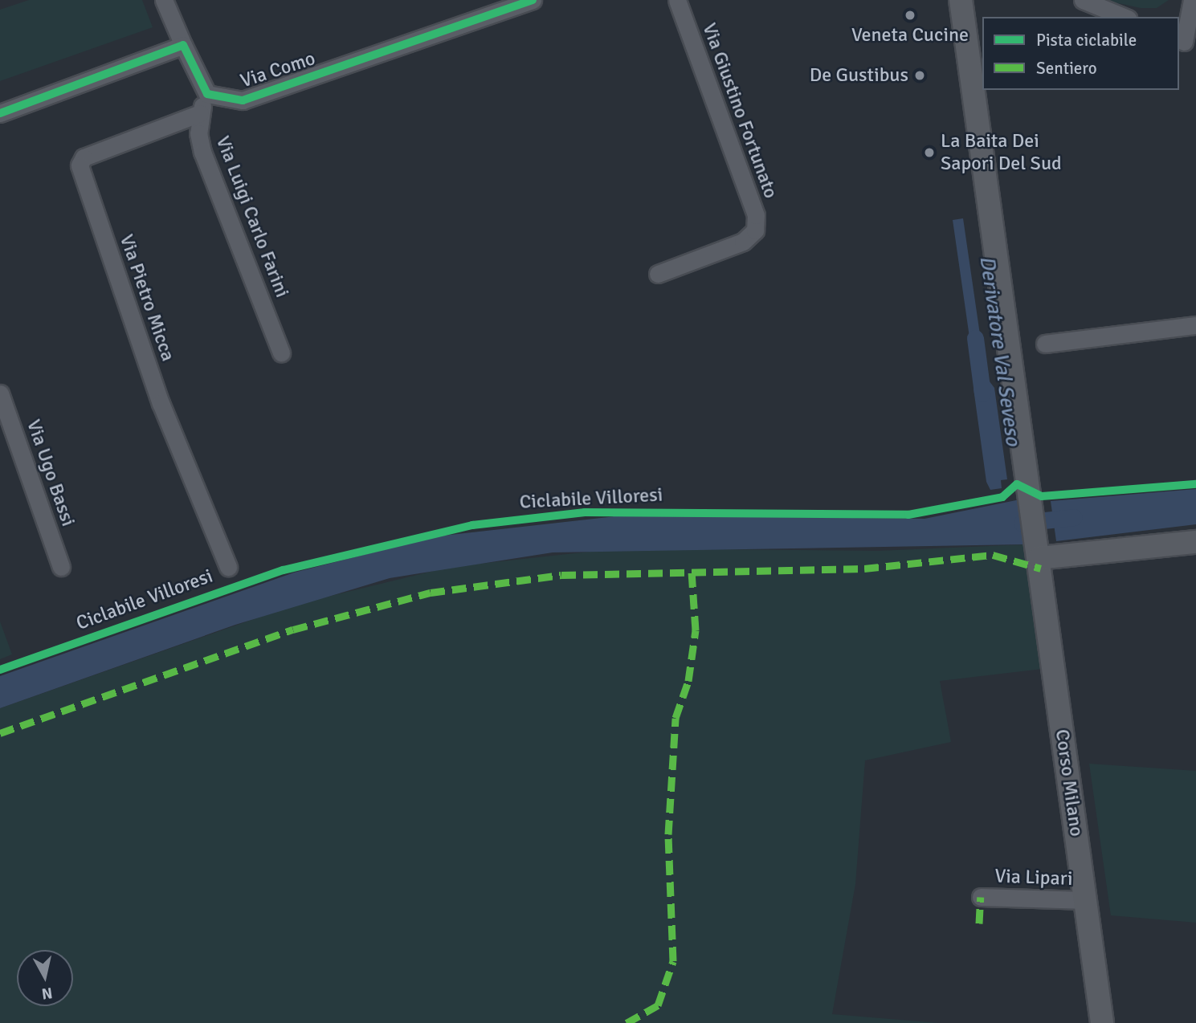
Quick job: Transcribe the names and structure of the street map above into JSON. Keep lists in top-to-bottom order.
{
  "streets": {
    "main road": ["Corso Milano"],
    "street": [
      "Via Como",
      "Via Giustino Fortunato",
      "Via Luigi Carlo Farini",
      "Via Pietro Micca",
      "Via Ugo Bassi",
      "Via Lipari"
    ],
    "cycle path": ["Ciclabile Villoresi"]
  },
  "crossings": [
    ["Via Como", "Via Luigi Carlo Farini"],
    ["Via Luigi Carlo Farini", "Via Pietro Micca"],
    ["Corso Milano", "Via Lipari"]
  ],
  "water": ["Derivatore Val Seveso"],
  "places": ["Veneta Cucine", "De Gustibus", "La Baita Dei Sapori Del Sud"],
  "legend": ["Pista ciclabile", "Sentiero"],
  "north": "bottom"
}
